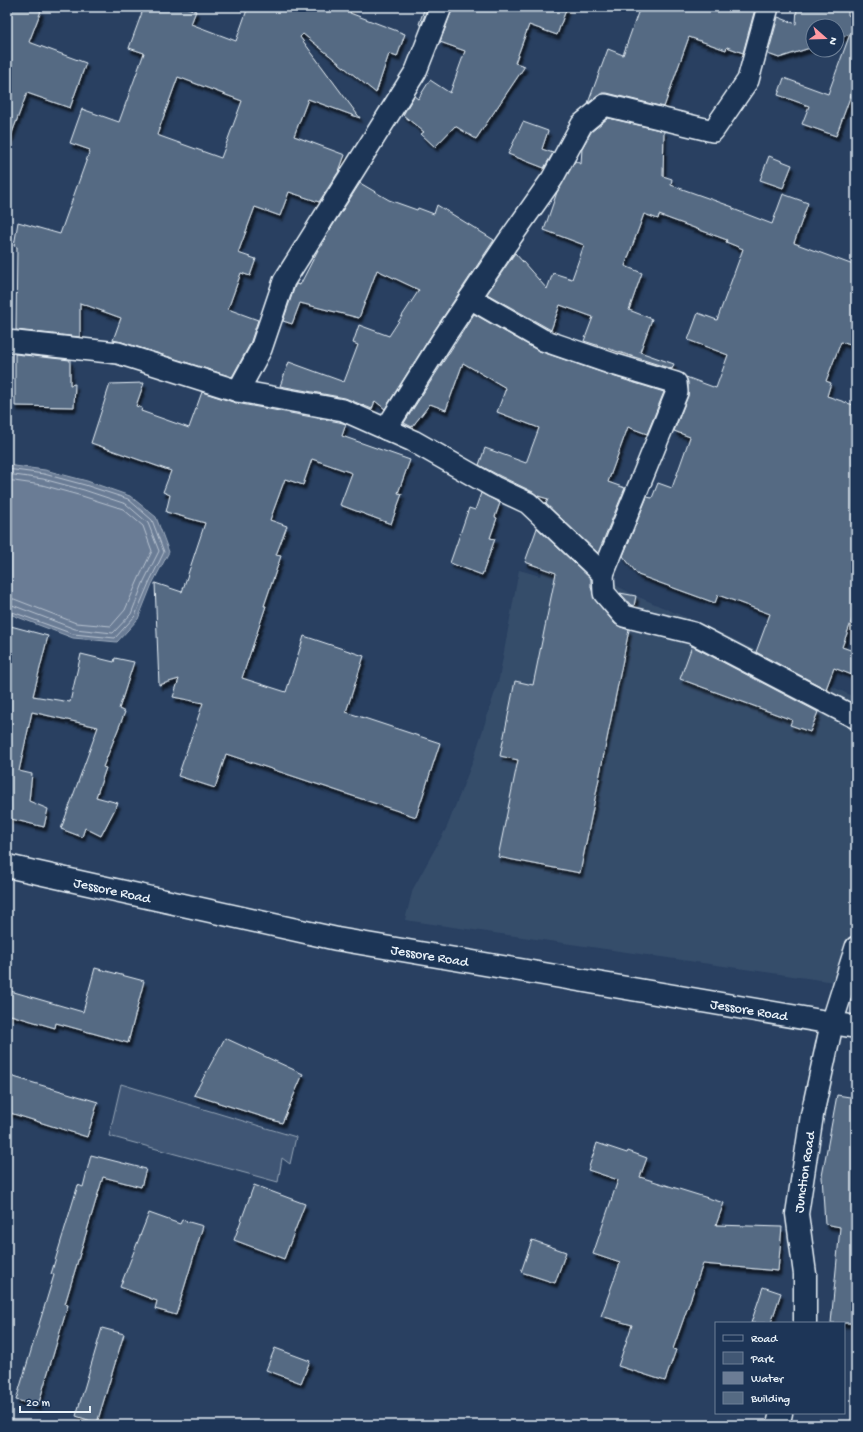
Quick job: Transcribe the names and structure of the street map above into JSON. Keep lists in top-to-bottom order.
{
  "streets": {
    "main road": ["Jessore Road", "Junction Road"]
  },
  "crossings": [
    ["Jessore Road", "Junction Road"]
  ],
  "legend": [
    "Road",
    "Park",
    "Water",
    "Building"
  ],
  "scale_bar": "20 m",
  "north": "right"
}
